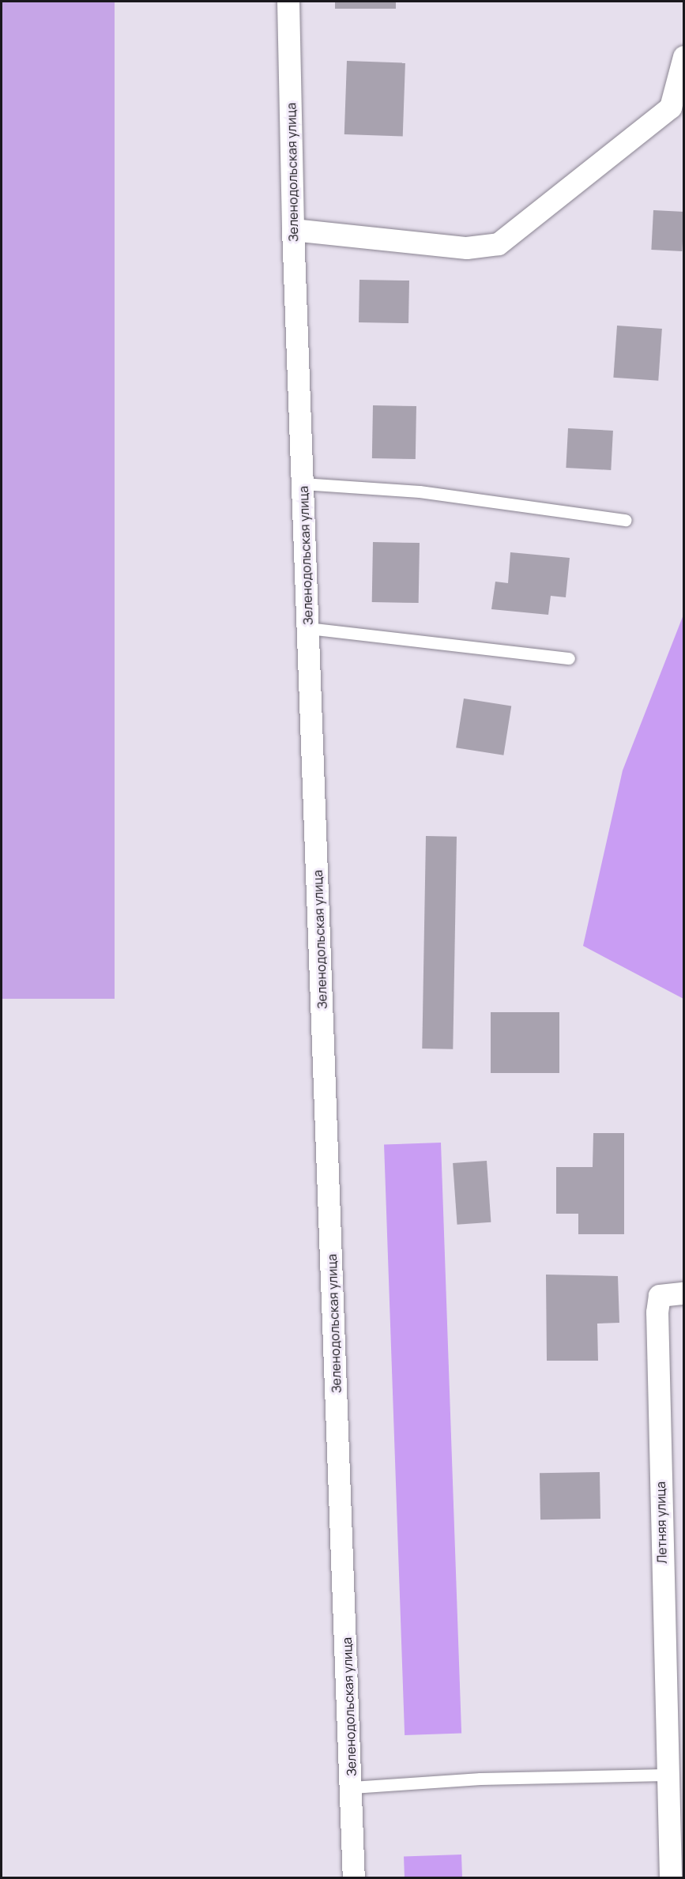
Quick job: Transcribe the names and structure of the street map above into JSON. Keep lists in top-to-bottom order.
{
  "streets": {
    "street": ["Зеленодольская улица", "Летняя улица"]
  }
}
